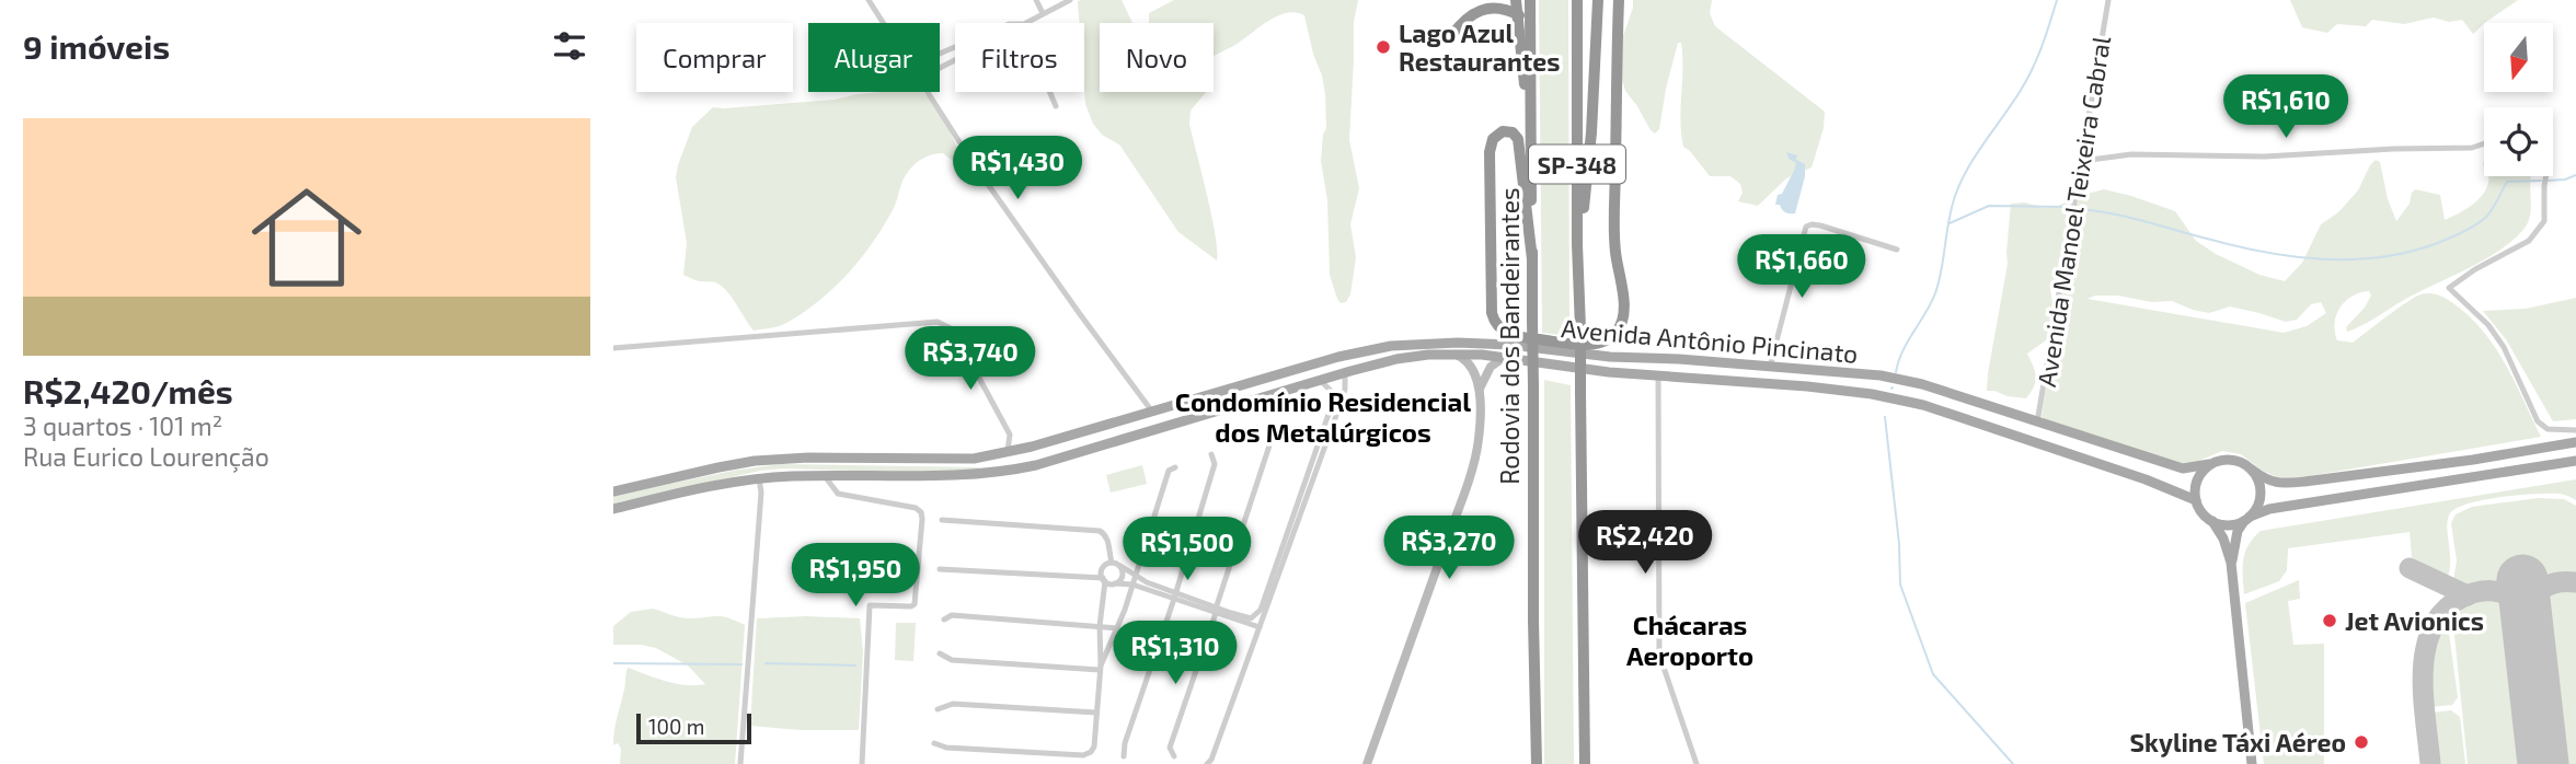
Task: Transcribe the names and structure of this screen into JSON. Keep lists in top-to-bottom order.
{
  "streets": {
    "highway": ["SP-348", "Rodovia dos Bandeirantes"],
    "main road": ["Avenida Antônio Pincinato"],
    "street": ["Avenida Manoel Teixeira Cabral"]
  },
  "crossings": [
    ["Avenida Manoel Teixeira Cabral", "Avenida Antônio Pincinato"]
  ],
  "districts": ["Condomínio Residencial dos Metalúrgicos", "Chácaras Aeroporto"],
  "places": ["Lago Azul Restaurantes", "Jet Avionics", "Skyline Táxi Aéreo"],
  "scale_bar": "100 m",
  "north": "bottom",
  "page": {
    "heading": "9 imóveis",
    "chip": [
      "Comprar",
      "Alugar",
      "Filtros",
      "Novo"
    ],
    "price": [
      "R$1,610",
      "R$1,430",
      "R$1,660",
      "R$3,740",
      "R$2,420",
      "R$3,270",
      "R$1,500",
      "R$1,950",
      "R$1,310"
    ],
    "list": [
      {
        "name": "R$2,420/mês",
        "note": "3 quartos · 101 m² · Rua Eurico Lourenção"
      }
    ],
    "scale": "100 m"
  }
}
